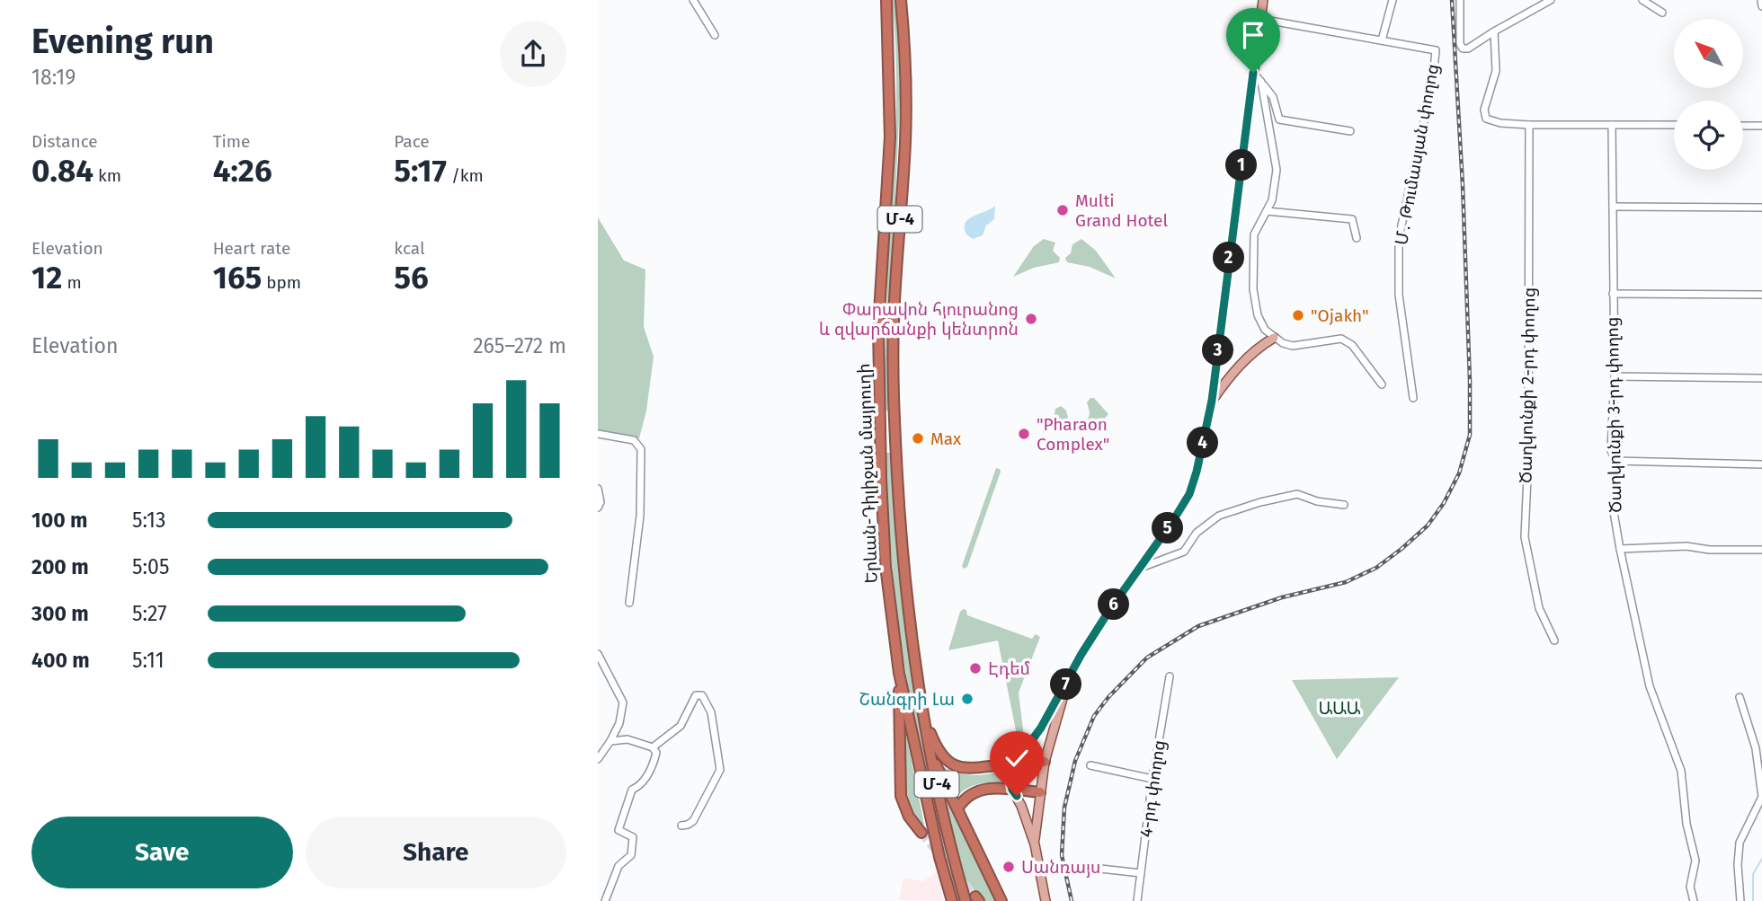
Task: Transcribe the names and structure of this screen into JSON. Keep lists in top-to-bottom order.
{
  "streets": {
    "highway": ["Մ-4", "Երևան-Դիլիջան մայրուղի"],
    "street": [
      "Մ․ Թումասյան փողոց",
      "Ծաղկունքի 2-րդ փողոց",
      "Ծաղկունքի 3-րդ փողոց",
      "4-րդ փողոց"
    ]
  },
  "parks": ["ԱԱԱ"],
  "places": [
    "Multi Grand Hotel",
    "\"Ojakh\"",
    "Փարավոն հյուրանոց և զվարճանքի կենտրոն",
    "\"Pharaon Complex\"",
    "Max",
    "Էդեմ",
    "Շանգրի Լա",
    "Սանռայս"
  ],
  "north": "top left",
  "page": {
    "heading": ["Evening run", "18:19"],
    "stats": [
      ["Distance", "0.84 km"],
      ["Time", "4:26"],
      ["Pace", "5:17 /km"],
      ["Elevation", "12 m"],
      ["Heart rate", "165 bpm"],
      ["kcal", "56"]
    ],
    "pins": [
      "1",
      "2",
      "3",
      "4",
      "5",
      "6",
      "7"
    ],
    "chart": ["Elevation", "265–272 m"],
    "list": [
      {
        "name": "100 m",
        "note": "5:13"
      },
      {
        "name": "200 m",
        "note": "5:05"
      },
      {
        "name": "300 m",
        "note": "5:27"
      },
      {
        "name": "400 m",
        "note": "5:11"
      }
    ],
    "buttons": ["Save", "Share"]
  }
}
